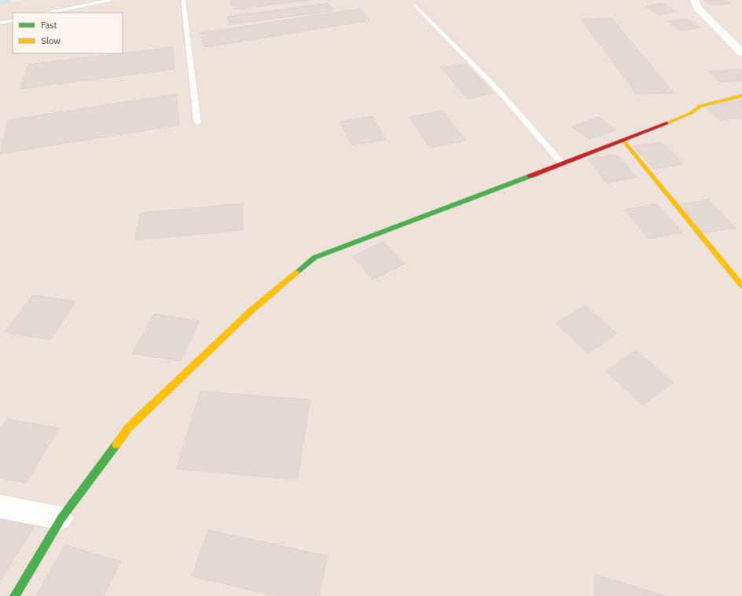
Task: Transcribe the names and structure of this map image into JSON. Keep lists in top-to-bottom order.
{
  "legend": ["Fast", "Slow"]
}
